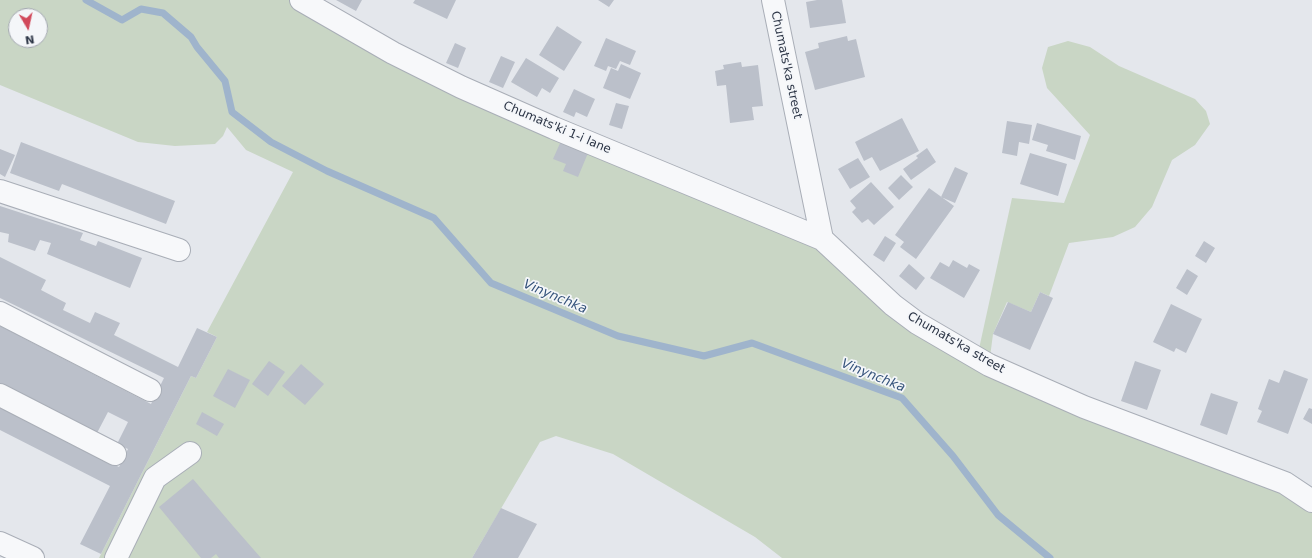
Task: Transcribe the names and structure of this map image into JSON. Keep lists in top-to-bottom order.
{
  "streets": {
    "street": ["Chumats'ka street", "Chumats'ki 1-i lane"]
  },
  "crossings": [
    ["Chumats'ka street", "Chumats'ki 1-i lane"]
  ],
  "water": ["Vinynchka"],
  "north": "bottom"
}
